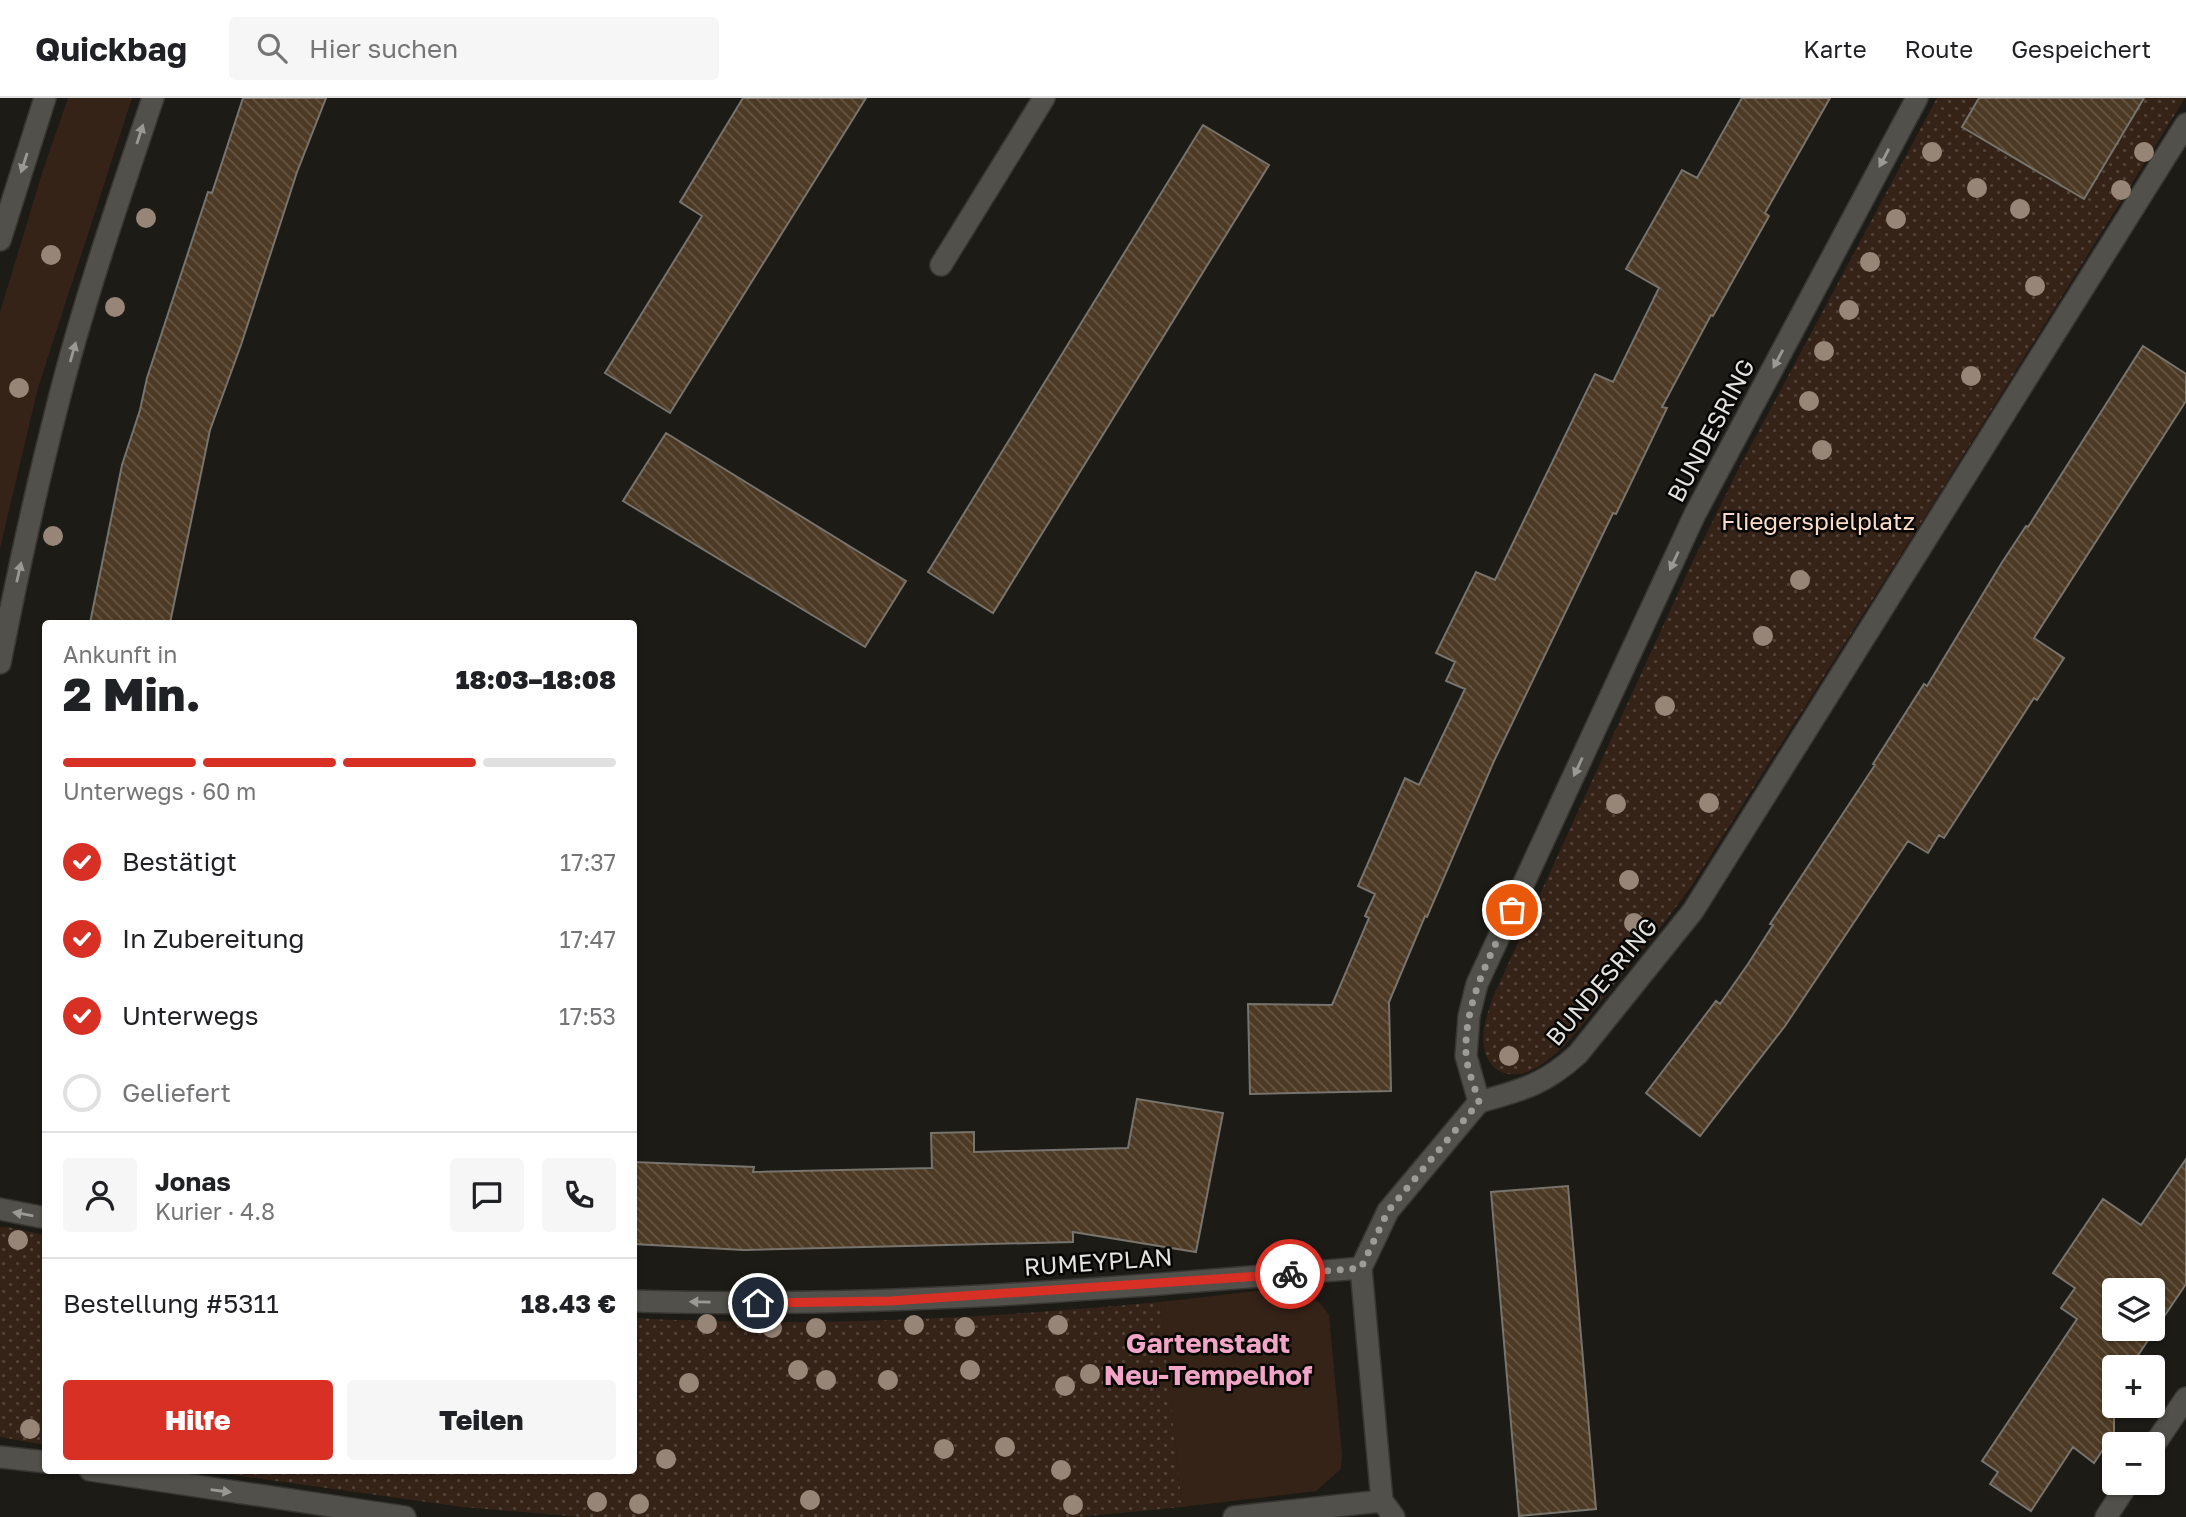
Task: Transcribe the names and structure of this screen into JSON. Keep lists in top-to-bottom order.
{
  "streets": {
    "street": ["BUNDESRING", "RUMEYPLAN"]
  },
  "one_way": ["RUMEYPLAN"],
  "districts": ["Gartenstadt Neu-Tempelhof"],
  "parks": ["Fliegerspielplatz"],
  "page": {
    "header": "Quickbag",
    "search": "Hier suchen",
    "nav": ["Karte", "Route", "Gespeichert"],
    "heading": ["2 Min.", "Ankunft in", "18:03–18:08"],
    "panel": [
      "Jonas",
      "Kurier · 4.8",
      "Bestellung #5311",
      "18.43 €"
    ],
    "bar": "Unterwegs · 60 m",
    "list": [
      ["Bestätigt", "17:37"],
      ["In Zubereitung", "17:47"],
      ["Unterwegs", "17:53"],
      "Geliefert"
    ],
    "map_buttons": ["+", "−"],
    "buttons": ["Hilfe", "Teilen"]
  }
}
